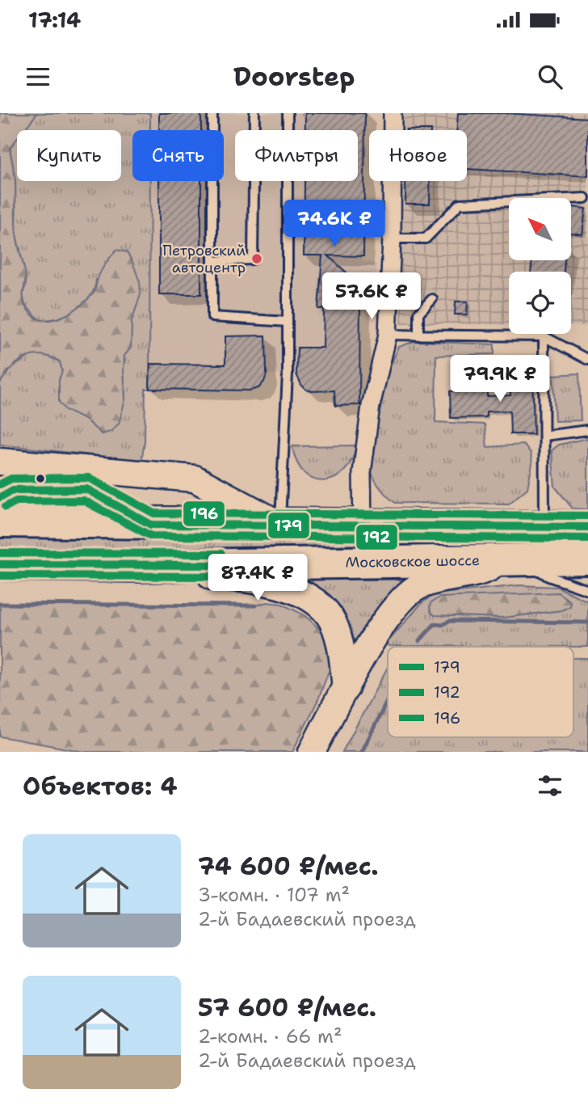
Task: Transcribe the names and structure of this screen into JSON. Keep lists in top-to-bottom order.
{
  "streets": {
    "highway": ["Московское шоссе"]
  },
  "places": ["Петровский автоцентр"],
  "lines": ["transit line 196", "transit line 179", "transit line 192"],
  "legend": ["179", "192", "196"],
  "north": "top left",
  "page": {
    "status": "17:14",
    "header": "Doorstep",
    "chip": [
      "Купить",
      "Снять",
      "Фильтры",
      "Новое"
    ],
    "price": [
      "74.6K ₽",
      "57.6K ₽",
      "79.9K ₽",
      "87.4K ₽"
    ],
    "heading": "Объектов: 4",
    "list": [
      {
        "name": "74 600 ₽/мес.",
        "note": "3-комн. · 107 m² · 2-й Бадаевский проезд"
      },
      {
        "name": "57 600 ₽/мес.",
        "note": "2-комн. · 66 m² · 2-й Бадаевский проезд"
      }
    ]
  }
}
